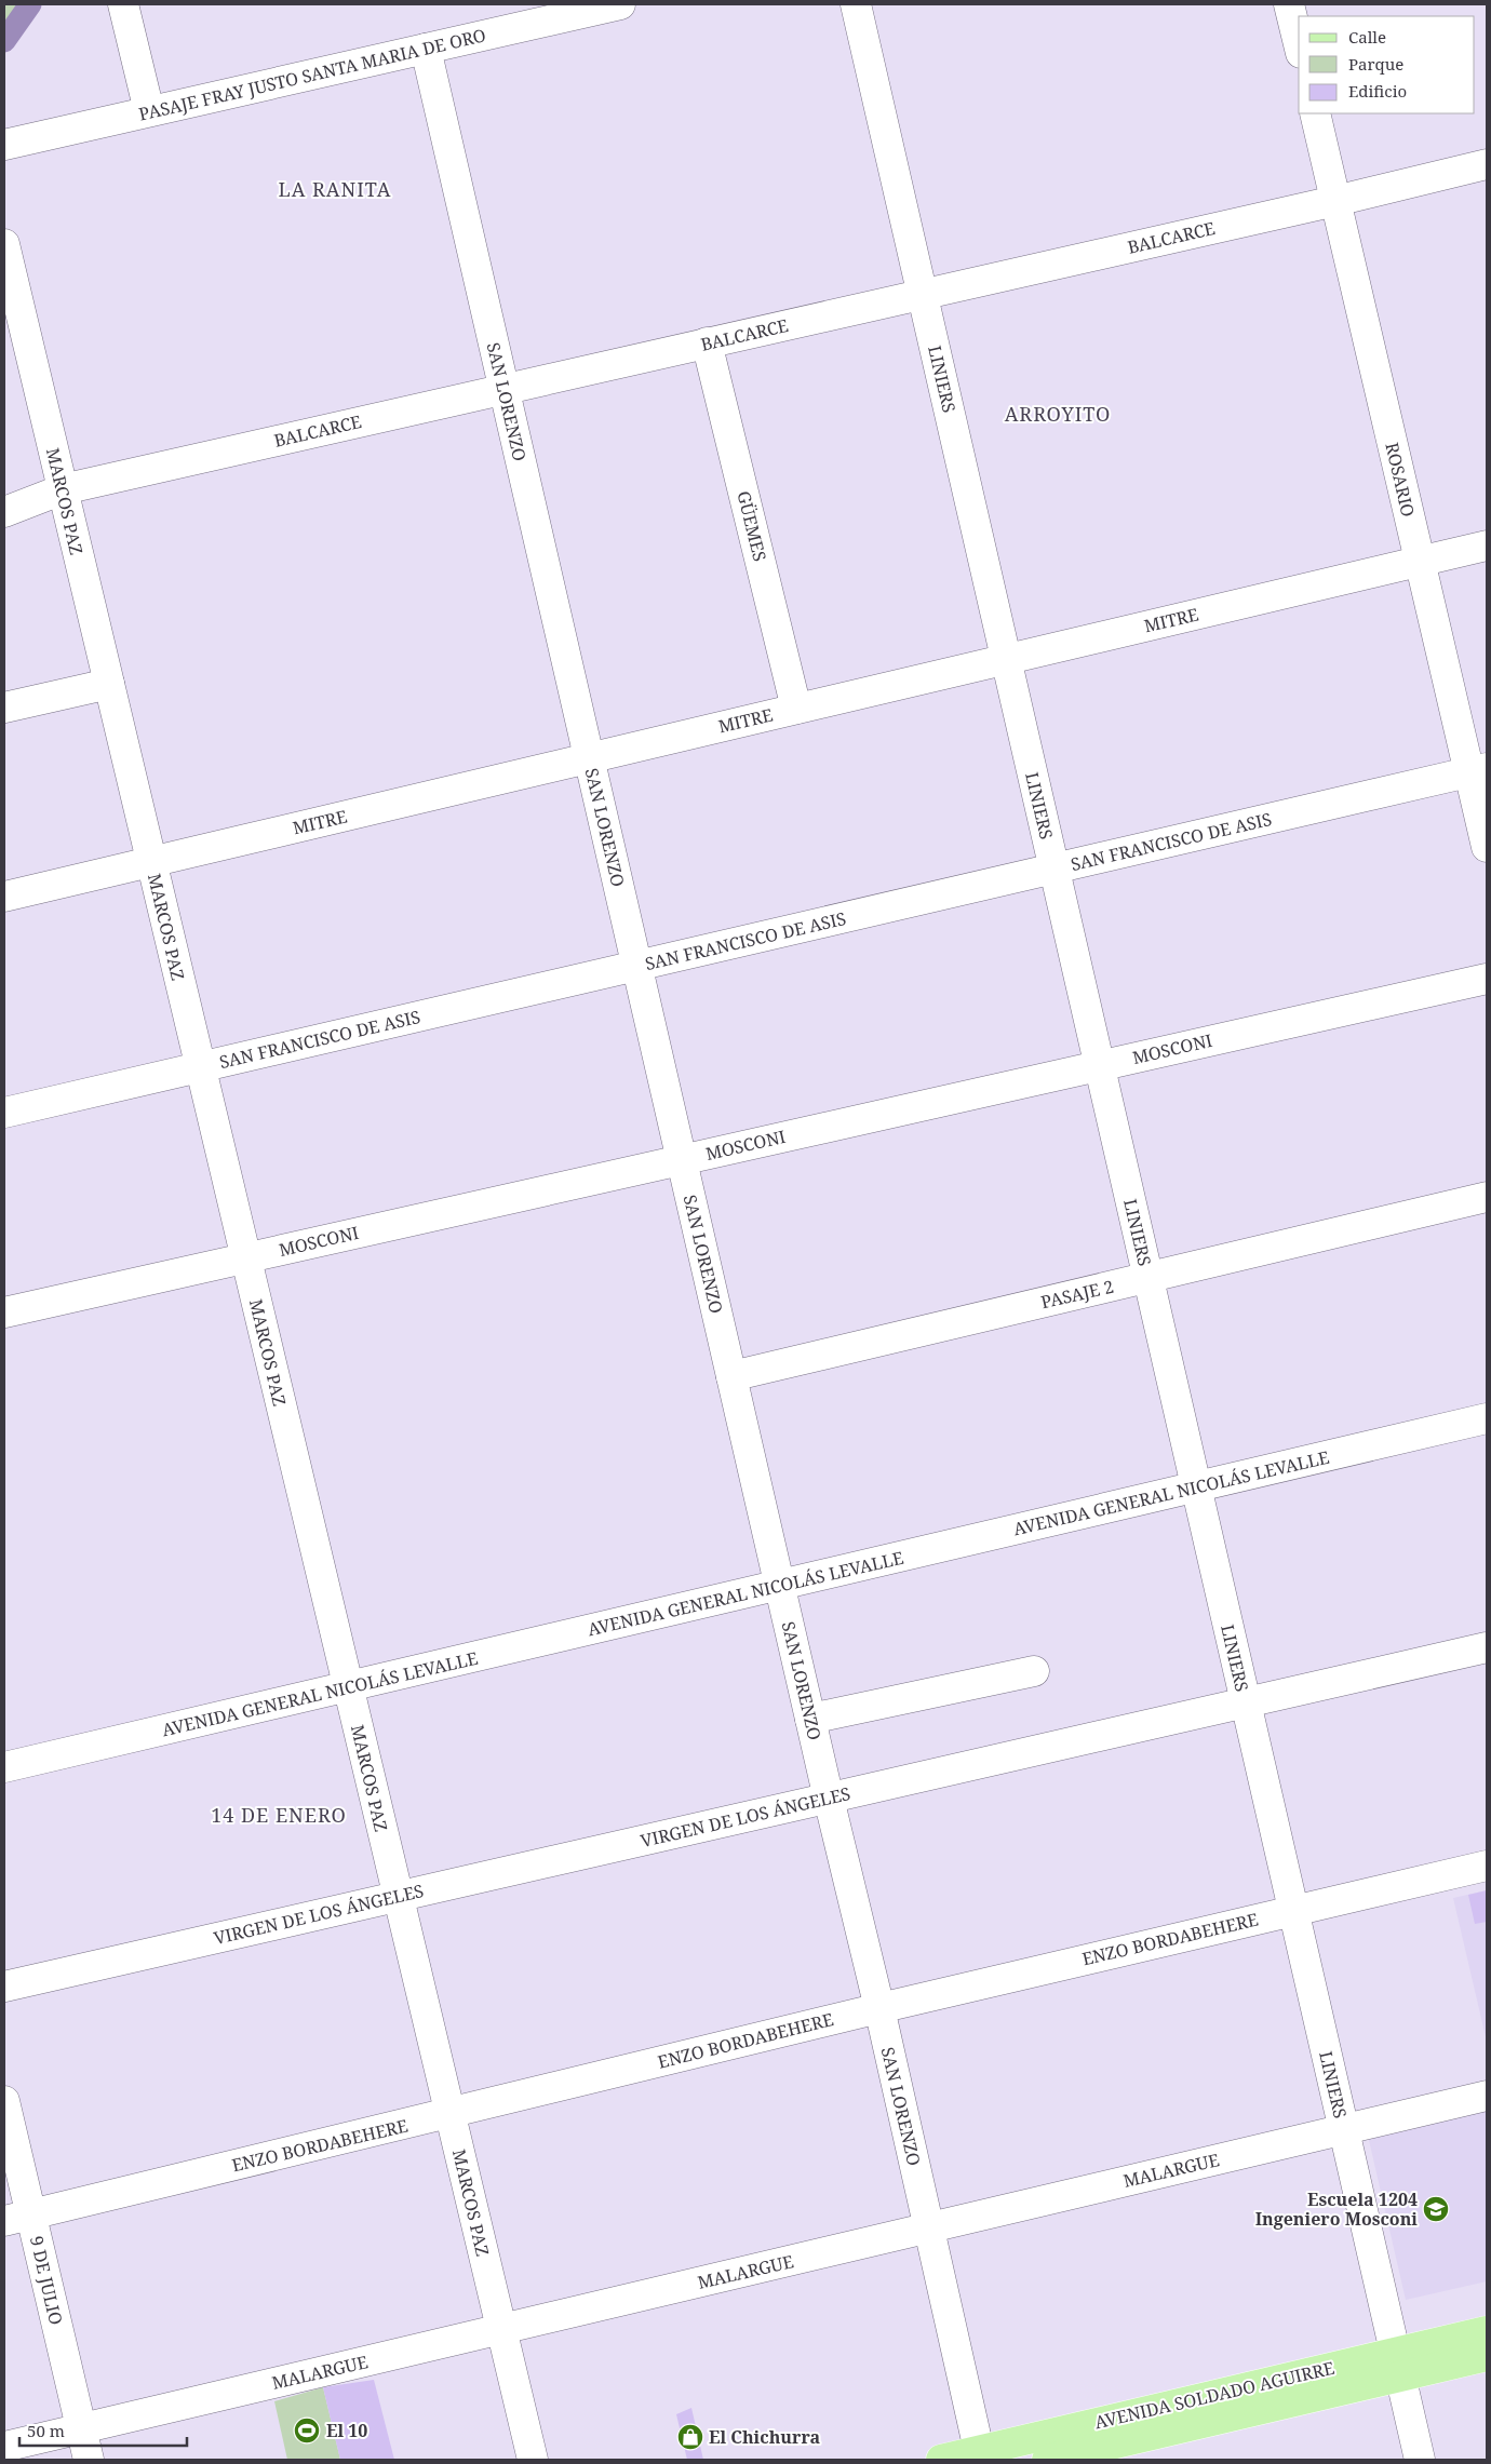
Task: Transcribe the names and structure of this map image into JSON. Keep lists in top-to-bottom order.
{
  "streets": {
    "main road": ["AVENIDA SOLDADO AGUIRRE"],
    "street": [
      "PASAJE FRAY JUSTO SANTA MARIA DE ORO",
      "BALCARCE",
      "LINIERS",
      "SAN LORENZO",
      "ROSARIO",
      "MARCOS PAZ",
      "GÜEMES",
      "MITRE",
      "SAN FRANCISCO DE ASIS",
      "MOSCONI",
      "PASAJE 2",
      "AVENIDA GENERAL NICOLÁS LEVALLE",
      "VIRGEN DE LOS ÁNGELES",
      "ENZO BORDABEHERE",
      "MALARGUE",
      "9 DE JULIO"
    ]
  },
  "crossings": [
    ["PASAJE FRAY JUSTO SANTA MARIA DE ORO", "SAN LORENZO"],
    ["BALCARCE", "LINIERS"],
    ["BALCARCE", "SAN LORENZO"],
    ["BALCARCE", "ROSARIO"],
    ["BALCARCE", "MARCOS PAZ"],
    ["BALCARCE", "GÜEMES"],
    ["LINIERS", "MITRE"],
    ["LINIERS", "SAN FRANCISCO DE ASIS"],
    ["LINIERS", "MOSCONI"],
    ["LINIERS", "PASAJE 2"],
    ["LINIERS", "AVENIDA GENERAL NICOLÁS LEVALLE"],
    ["LINIERS", "VIRGEN DE LOS ÁNGELES"],
    ["LINIERS", "ENZO BORDABEHERE"],
    ["LINIERS", "MALARGUE"],
    ["LINIERS", "AVENIDA SOLDADO AGUIRRE"],
    ["SAN LORENZO", "MITRE"],
    ["SAN LORENZO", "SAN FRANCISCO DE ASIS"],
    ["SAN LORENZO", "MOSCONI"],
    ["SAN LORENZO", "PASAJE 2"],
    ["SAN LORENZO", "AVENIDA GENERAL NICOLÁS LEVALLE"],
    ["SAN LORENZO", "VIRGEN DE LOS ÁNGELES"],
    ["SAN LORENZO", "ENZO BORDABEHERE"],
    ["SAN LORENZO", "MALARGUE"],
    ["SAN LORENZO", "AVENIDA SOLDADO AGUIRRE"],
    ["ROSARIO", "MITRE"],
    ["ROSARIO", "SAN FRANCISCO DE ASIS"],
    ["MARCOS PAZ", "MITRE"],
    ["MARCOS PAZ", "SAN FRANCISCO DE ASIS"],
    ["MARCOS PAZ", "MOSCONI"],
    ["MARCOS PAZ", "AVENIDA GENERAL NICOLÁS LEVALLE"],
    ["MARCOS PAZ", "VIRGEN DE LOS ÁNGELES"],
    ["MARCOS PAZ", "ENZO BORDABEHERE"],
    ["MARCOS PAZ", "MALARGUE"],
    ["GÜEMES", "MITRE"],
    ["ENZO BORDABEHERE", "9 DE JULIO"],
    ["MALARGUE", "9 DE JULIO"]
  ],
  "districts": ["LA RANITA", "ARROYITO", "14 DE ENERO"],
  "places": {
    "school or university": ["Escuela 1204 Ingeniero Mosconi"],
    "sports": ["El 10"],
    "shop": ["El Chichurra"]
  },
  "legend": ["Calle", "Parque", "Edificio"],
  "scale_bar": "50 m"
}
